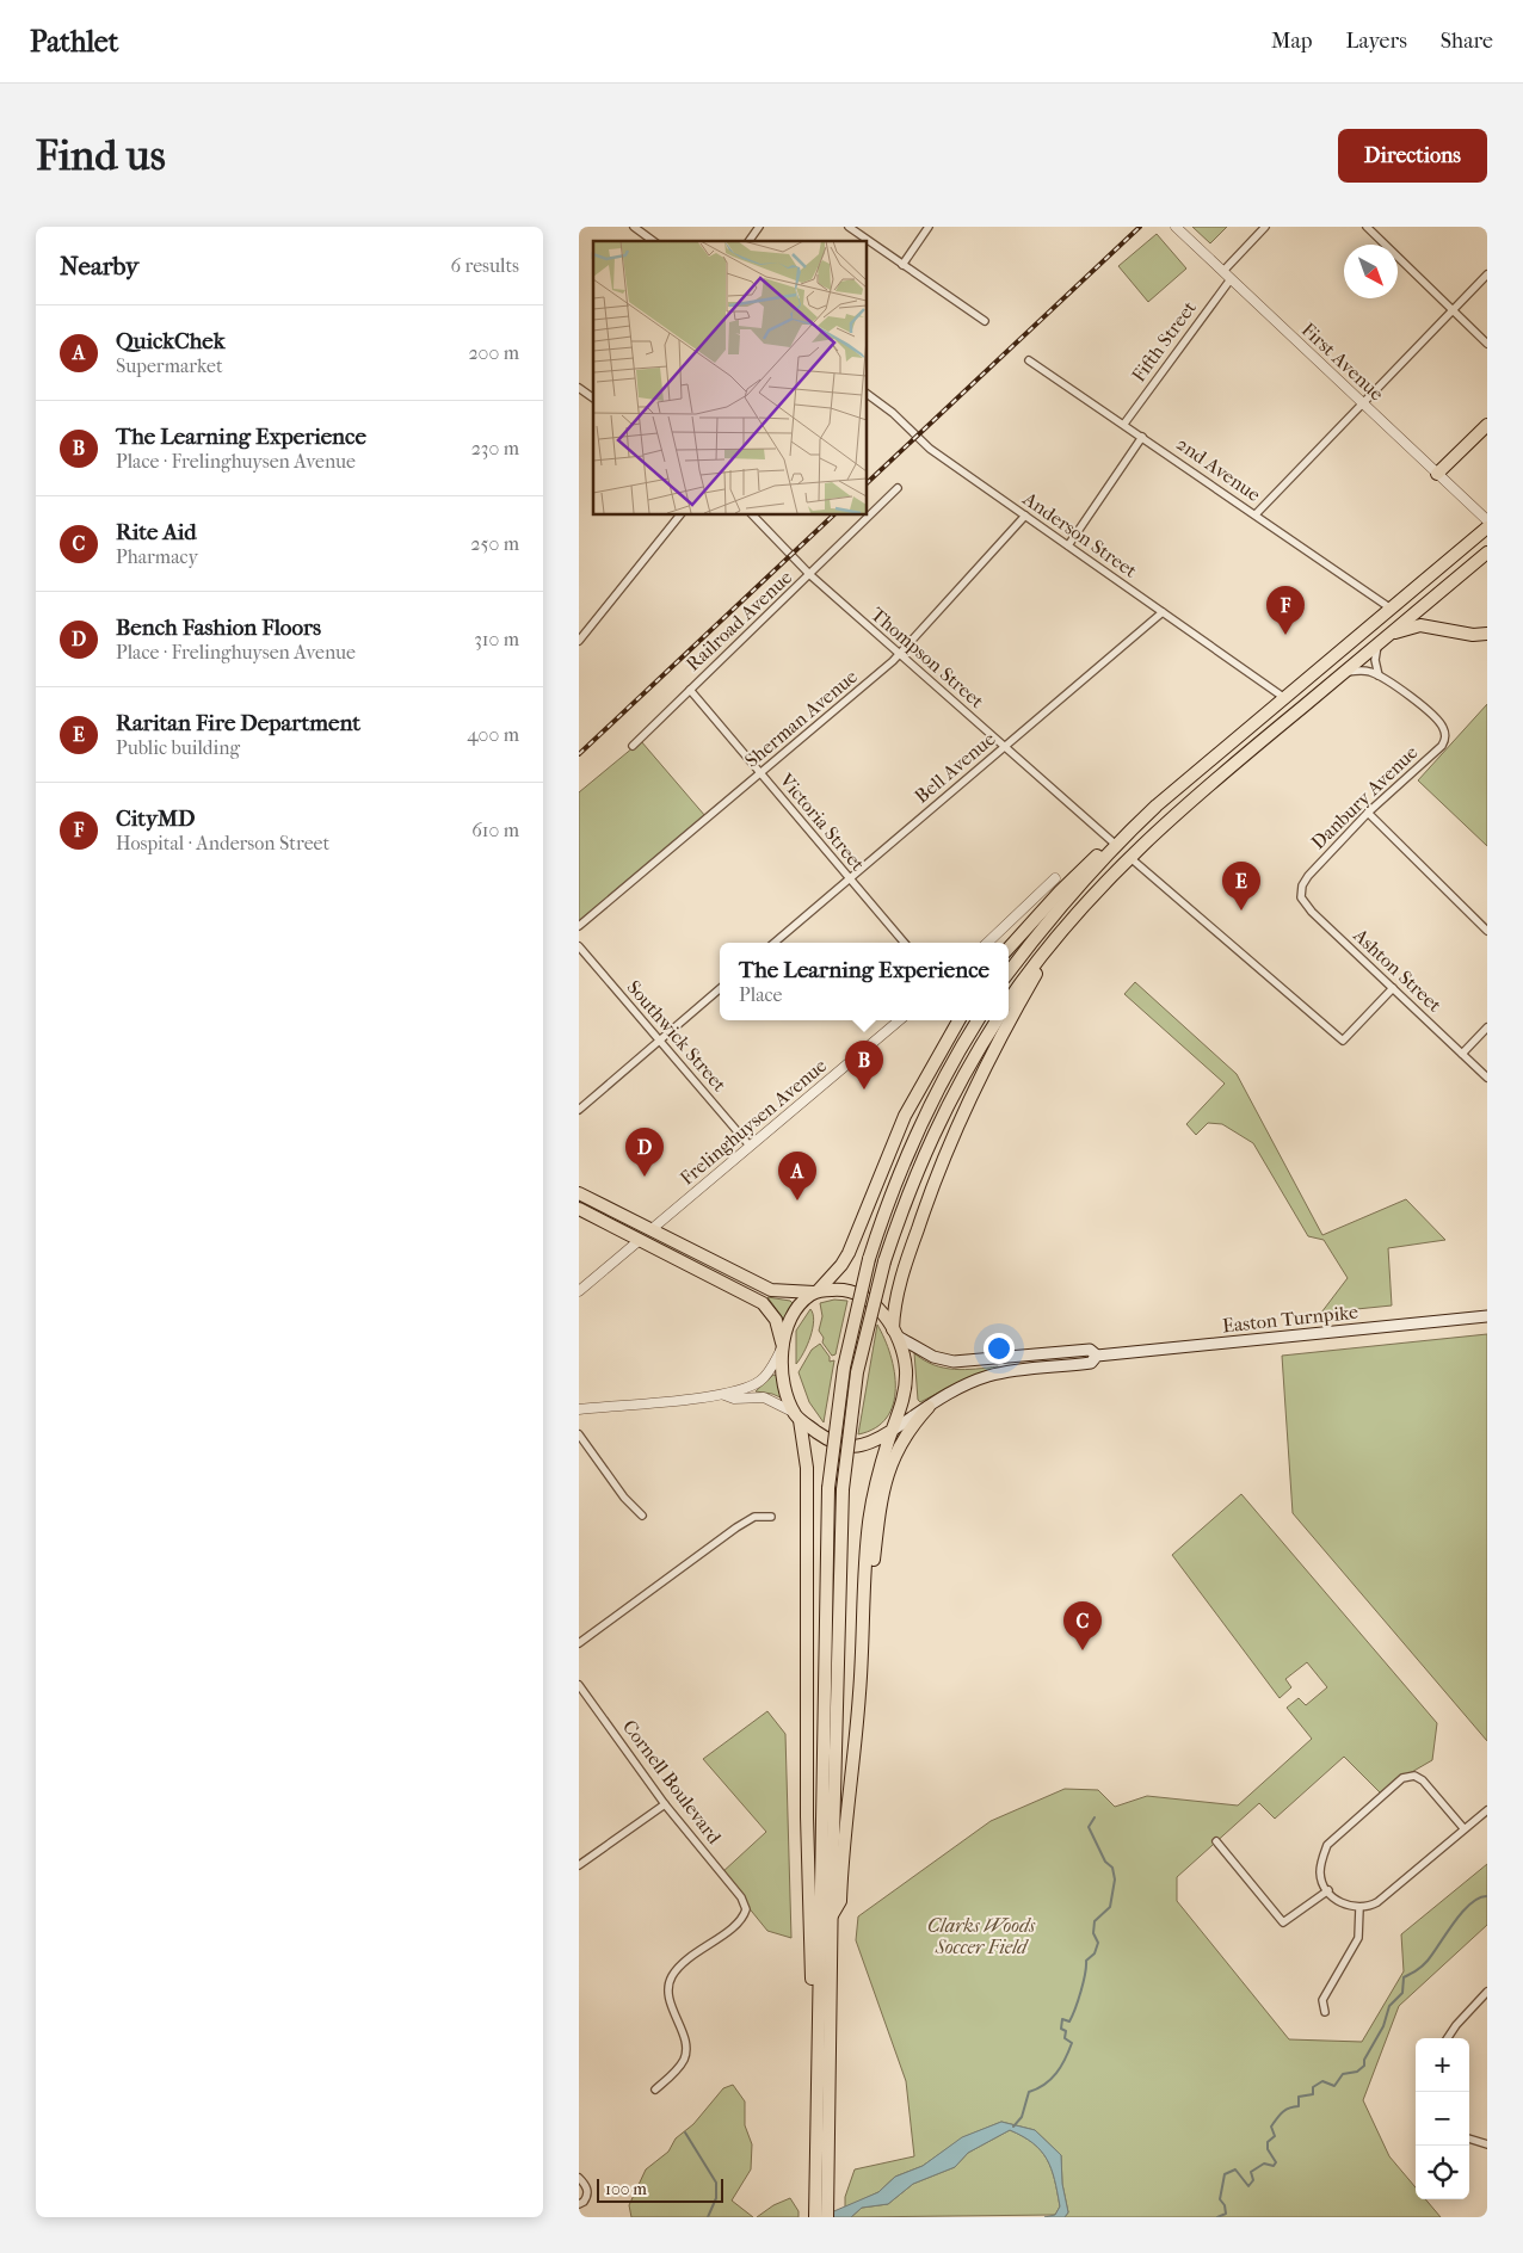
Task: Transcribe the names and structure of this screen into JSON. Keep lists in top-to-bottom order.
{
  "streets": {
    "main road": ["Easton Turnpike"],
    "street": [
      "Fifth Street",
      "First Avenue",
      "2nd Avenue",
      "Anderson Street",
      "Railroad Avenue",
      "Thompson Street",
      "Sherman Avenue",
      "Bell Avenue",
      "Danbury Avenue",
      "Victoria Street",
      "Ashton Street",
      "Southwick Street",
      "Frelinghuysen Avenue",
      "Cornell Boulevard"
    ]
  },
  "crossings": [
    ["Fifth Street", "First Avenue"],
    ["Fifth Street", "2nd Avenue"],
    ["Anderson Street", "Sherman Avenue"],
    ["Anderson Street", "Bell Avenue"],
    ["Railroad Avenue", "Thompson Street"],
    ["Railroad Avenue", "Victoria Street"],
    ["Thompson Street", "Sherman Avenue"],
    ["Thompson Street", "Bell Avenue"],
    ["Sherman Avenue", "Victoria Street"],
    ["Bell Avenue", "Victoria Street"],
    ["Danbury Avenue", "Ashton Street"],
    ["Southwick Street", "Frelinghuysen Avenue"]
  ],
  "parks": ["Clarks Woods Soccer Field"],
  "scale_bar": "100 m",
  "north": "bottom right",
  "page": {
    "header": "Pathlet",
    "nav": ["Map", "Layers", "Share"],
    "buttons": "Directions",
    "title": "Find us",
    "heading": ["Nearby", "6 results"],
    "list": [
      {
        "mark": "A",
        "name": "QuickChek",
        "note": "Supermarket",
        "value": "200 m"
      },
      {
        "mark": "B",
        "name": "The Learning Experience",
        "note": "Place · Frelinghuysen Avenue",
        "value": "230 m"
      },
      {
        "mark": "C",
        "name": "Rite Aid",
        "note": "Pharmacy",
        "value": "250 m"
      },
      {
        "mark": "D",
        "name": "Bench Fashion Floors",
        "note": "Place · Frelinghuysen Avenue",
        "value": "310 m"
      },
      {
        "mark": "E",
        "name": "Raritan Fire Department",
        "note": "Public building",
        "value": "400 m"
      },
      {
        "mark": "F",
        "name": "CityMD",
        "note": "Hospital · Anderson Street",
        "value": "610 m"
      }
    ],
    "pins": [
      "F",
      "E",
      "B",
      "D",
      "A",
      "C"
    ],
    "popup": ["The Learning Experience", "Place"],
    "map_buttons": ["+", "−"],
    "scale": "100 m"
  }
}
